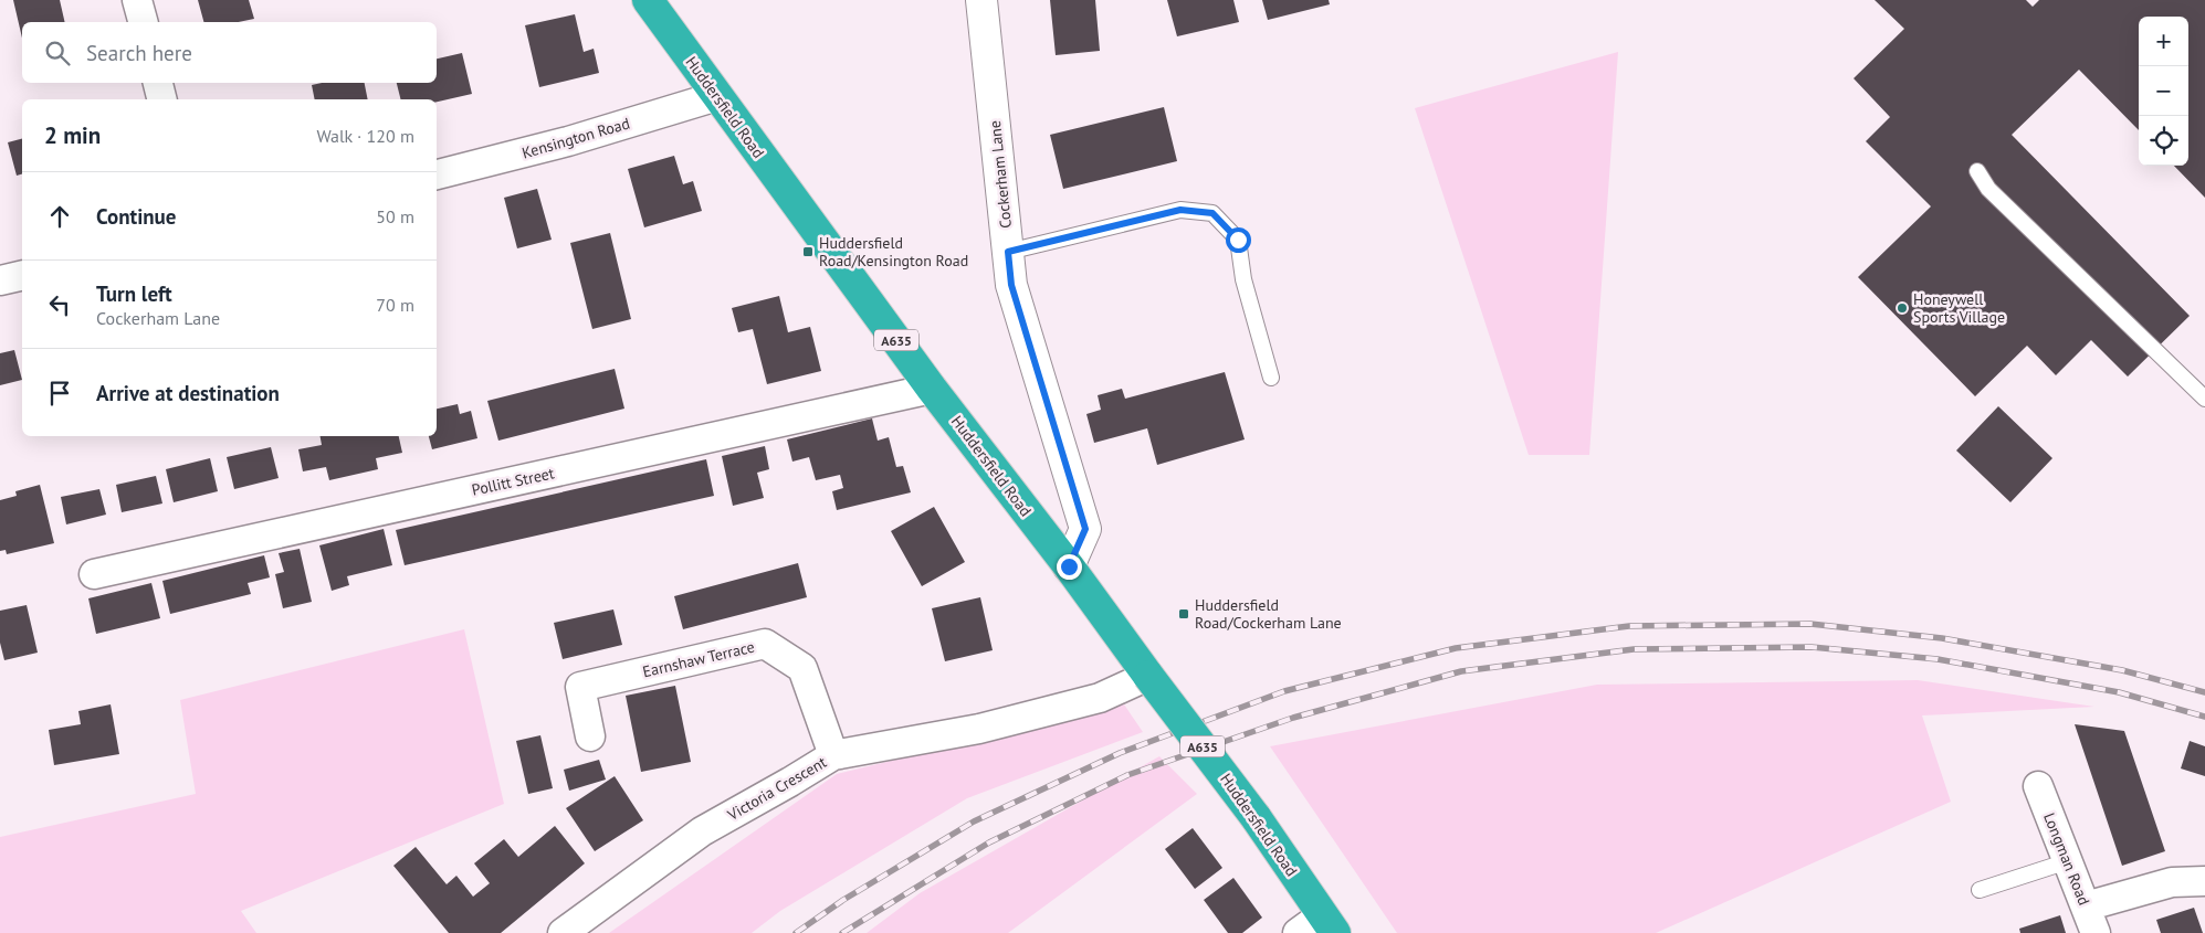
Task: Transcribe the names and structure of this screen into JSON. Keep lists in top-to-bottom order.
{
  "streets": {
    "highway": ["Huddersfield Road", "A635"],
    "street": [
      "Kensington Road",
      "Cockerham Lane",
      "Pollitt Street",
      "Earnshaw Terrace",
      "Victoria Crescent",
      "Longman Road"
    ]
  },
  "crossings": [
    ["Huddersfield Road", "Kensington Road"],
    ["Huddersfield Road", "Cockerham Lane"],
    ["Huddersfield Road", "Pollitt Street"],
    ["Huddersfield Road", "Victoria Crescent"],
    ["Earnshaw Terrace", "Victoria Crescent"]
  ],
  "places": {
    "transit": ["Huddersfield Road/Kensington Road", "Huddersfield Road/Cockerham Lane"],
    "other": ["Honeywell Sports Village"]
  },
  "page": {
    "map_buttons": ["+", "−"],
    "search": "Search here",
    "heading": ["2 min", "Walk · 120 m"],
    "list": [
      ["Continue", "50 m"],
      ["Turn left", "Cockerham Lane", "70 m"],
      "Arrive at destination"
    ]
  }
}
